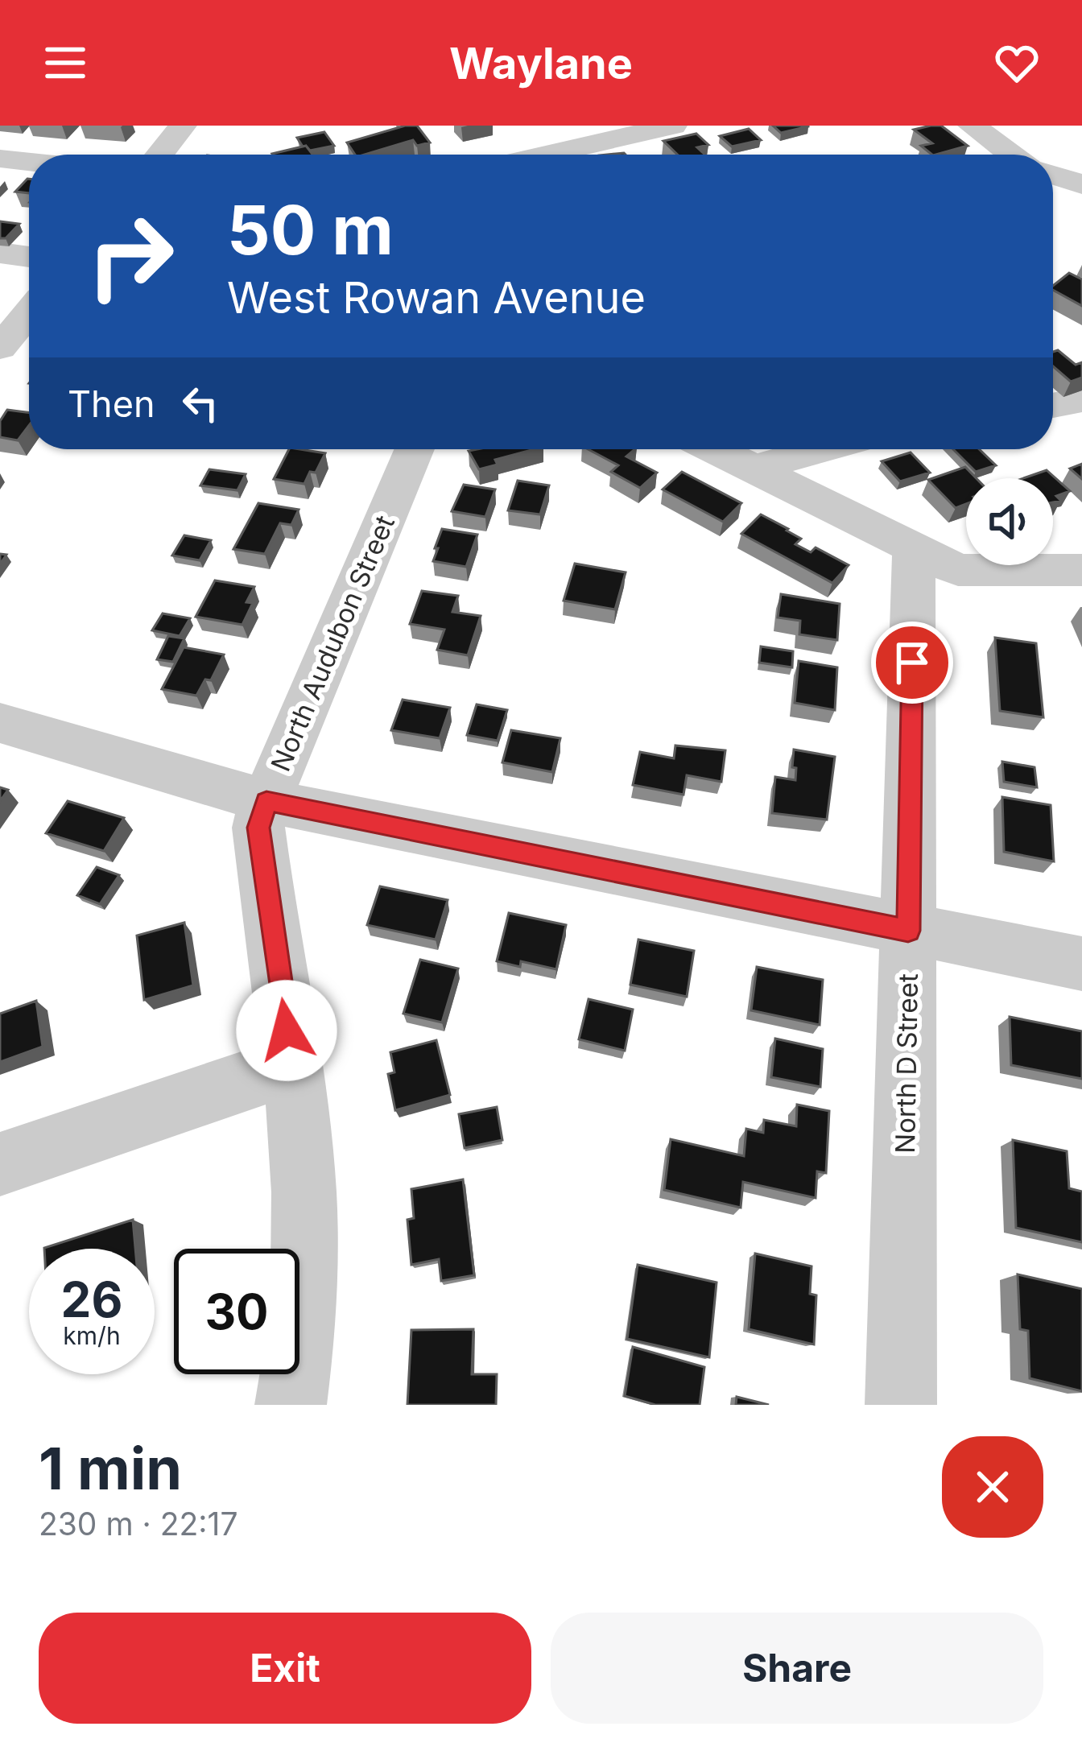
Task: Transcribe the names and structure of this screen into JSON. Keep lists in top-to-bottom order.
{
  "streets": {
    "street": ["North Audubon Street", "North D Street"]
  },
  "page": {
    "header": "Waylane",
    "turn": ["50 m", "West Rowan Avenue"],
    "then": "Then",
    "speed": "26 km/h",
    "limit": "30",
    "heading": ["1 min", "230 m · 22:17"],
    "buttons": ["Exit", "Share"]
  }
}
